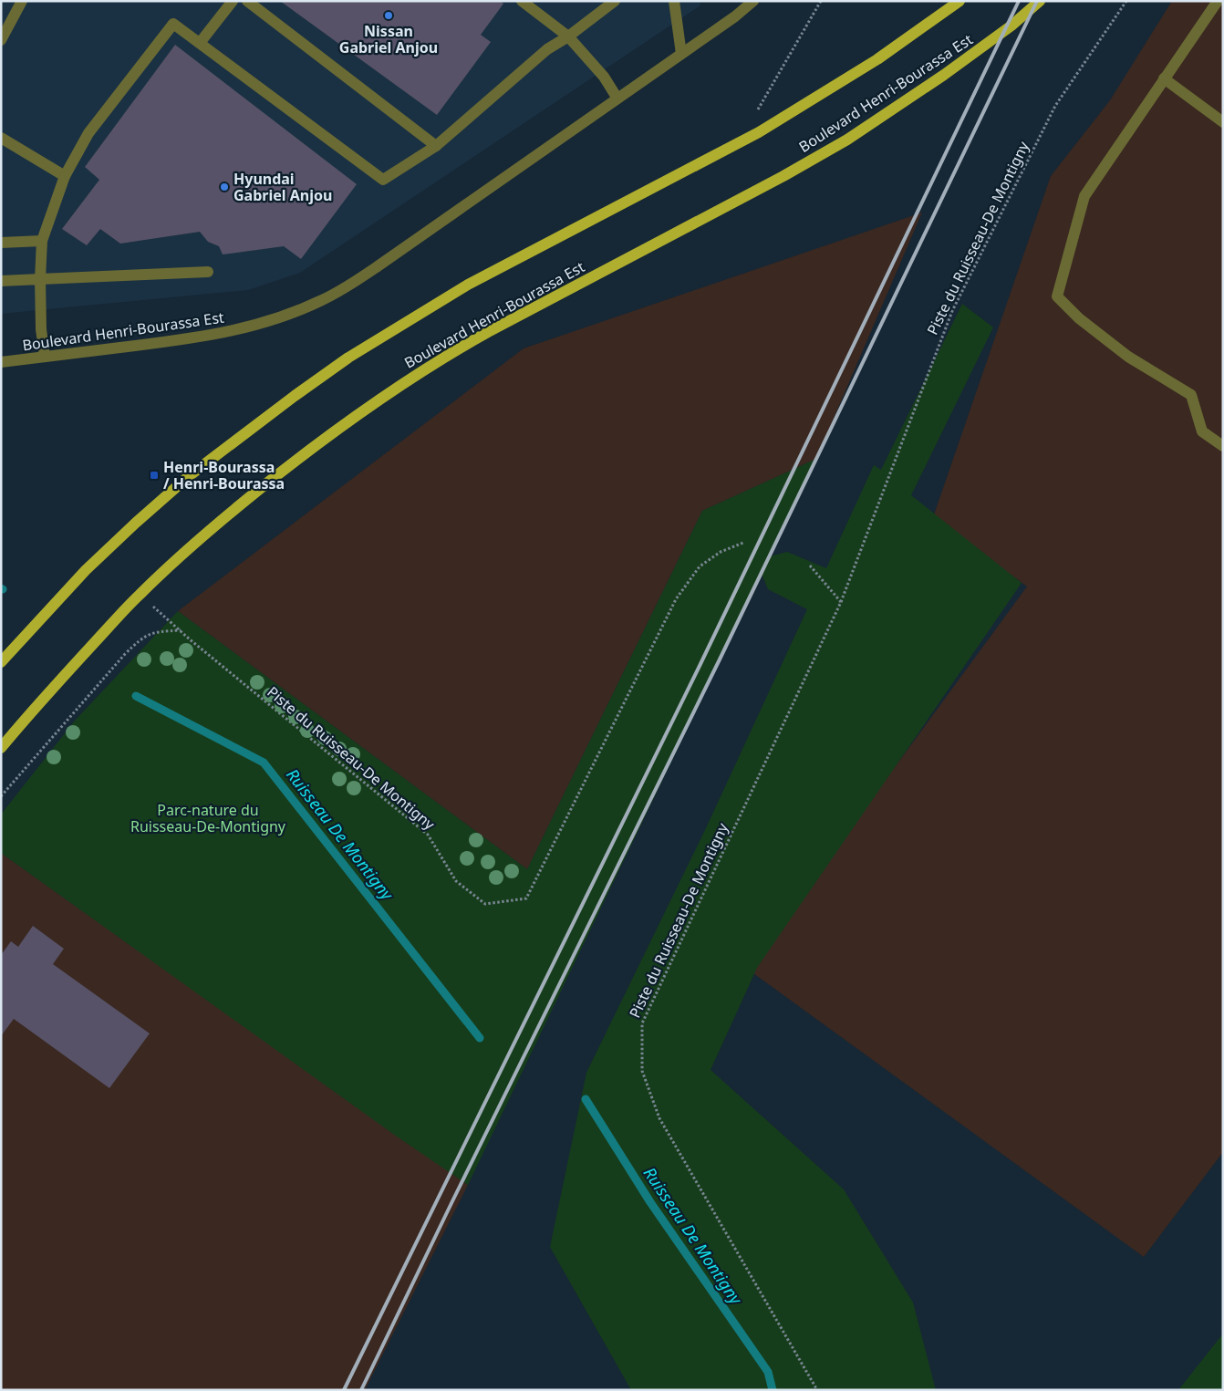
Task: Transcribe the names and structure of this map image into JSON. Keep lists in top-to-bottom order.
{
  "streets": {
    "main road": ["Boulevard Henri-Bourassa Est"],
    "path": ["Piste du Ruisseau-De Montigny"]
  },
  "water": ["Ruisseau De Montigny"],
  "parks": ["Parc-nature du Ruisseau-De-Montigny"],
  "places": {
    "other": ["Nissan Gabriel Anjou", "Hyundai Gabriel Anjou"],
    "transit": ["Henri-Bourassa / Henri-Bourassa"]
  }
}
